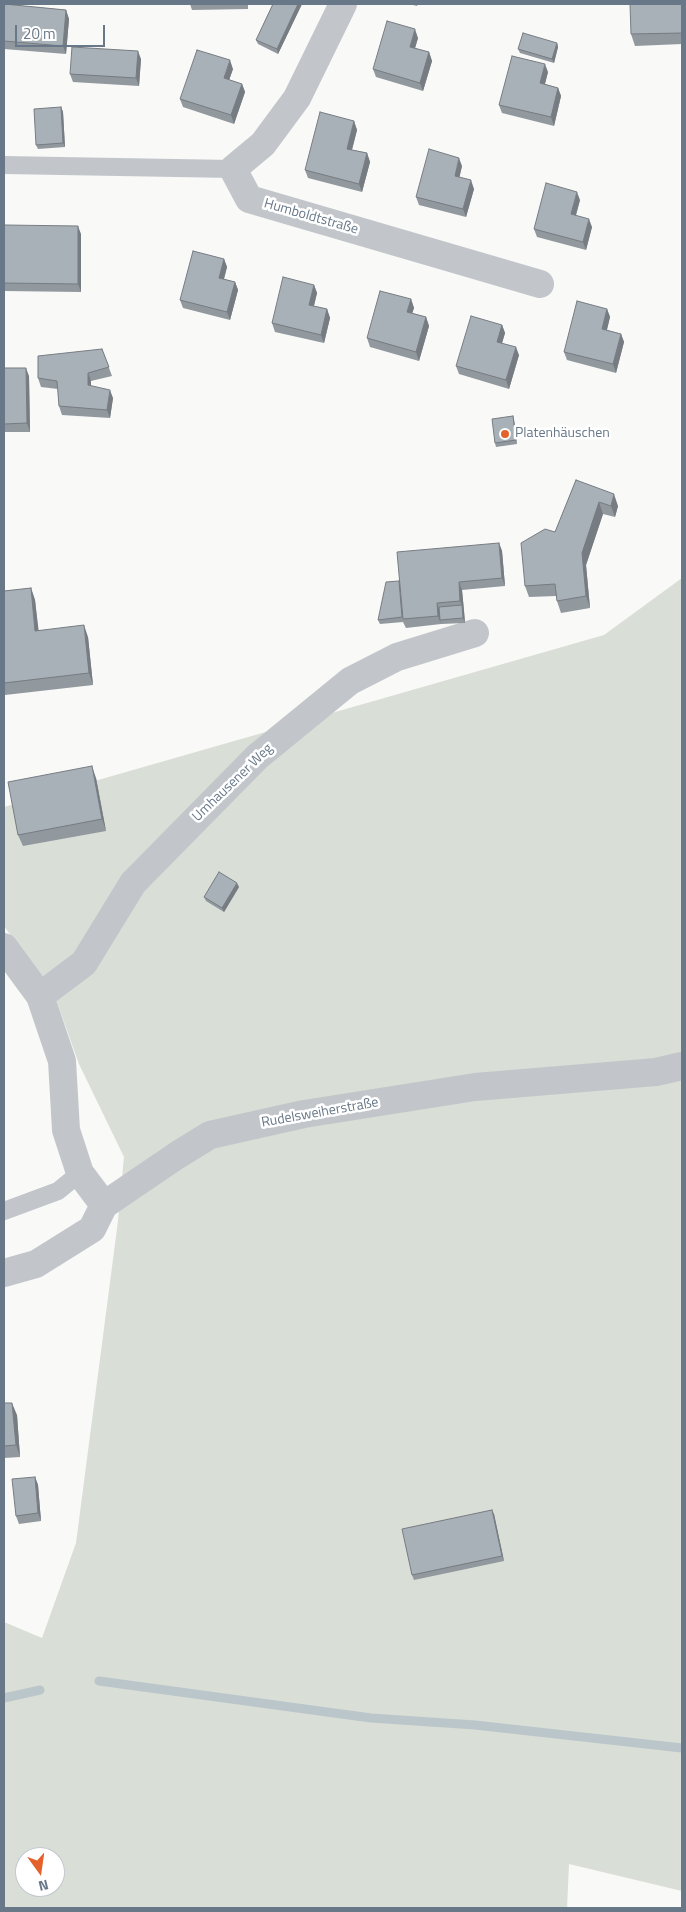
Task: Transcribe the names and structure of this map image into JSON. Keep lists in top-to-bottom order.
{
  "streets": {
    "street": ["Humboldtstraße", "Umhausener Weg", "Rudelsweiherstraße"]
  },
  "places": ["Platenhäuschen"],
  "scale_bar": "20 m",
  "north": "bottom"
}
